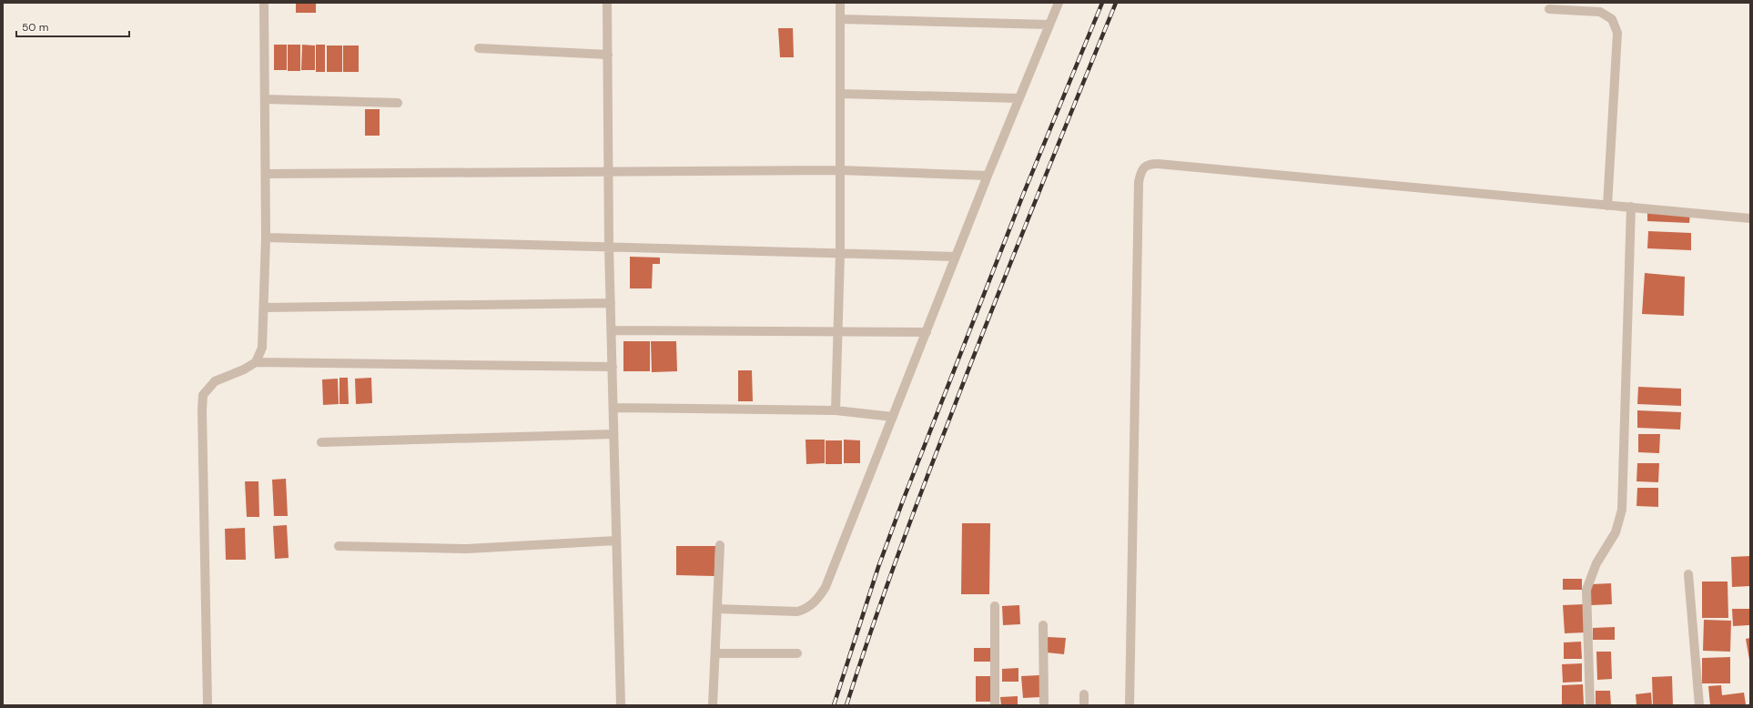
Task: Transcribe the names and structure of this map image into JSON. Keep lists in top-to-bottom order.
{
  "scale_bar": "50 m"
}
